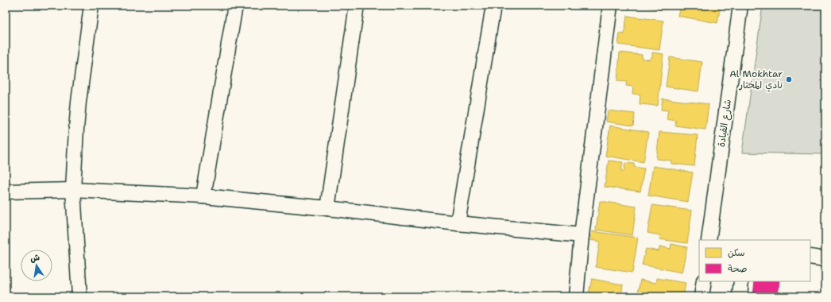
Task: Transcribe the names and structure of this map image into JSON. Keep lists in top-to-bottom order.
{
  "streets": {
    "street": ["شارع القيادة"]
  },
  "places": ["Al Mokhtar نادي المختار"],
  "legend": ["سكن", "صحة"],
  "north": "top"
}
